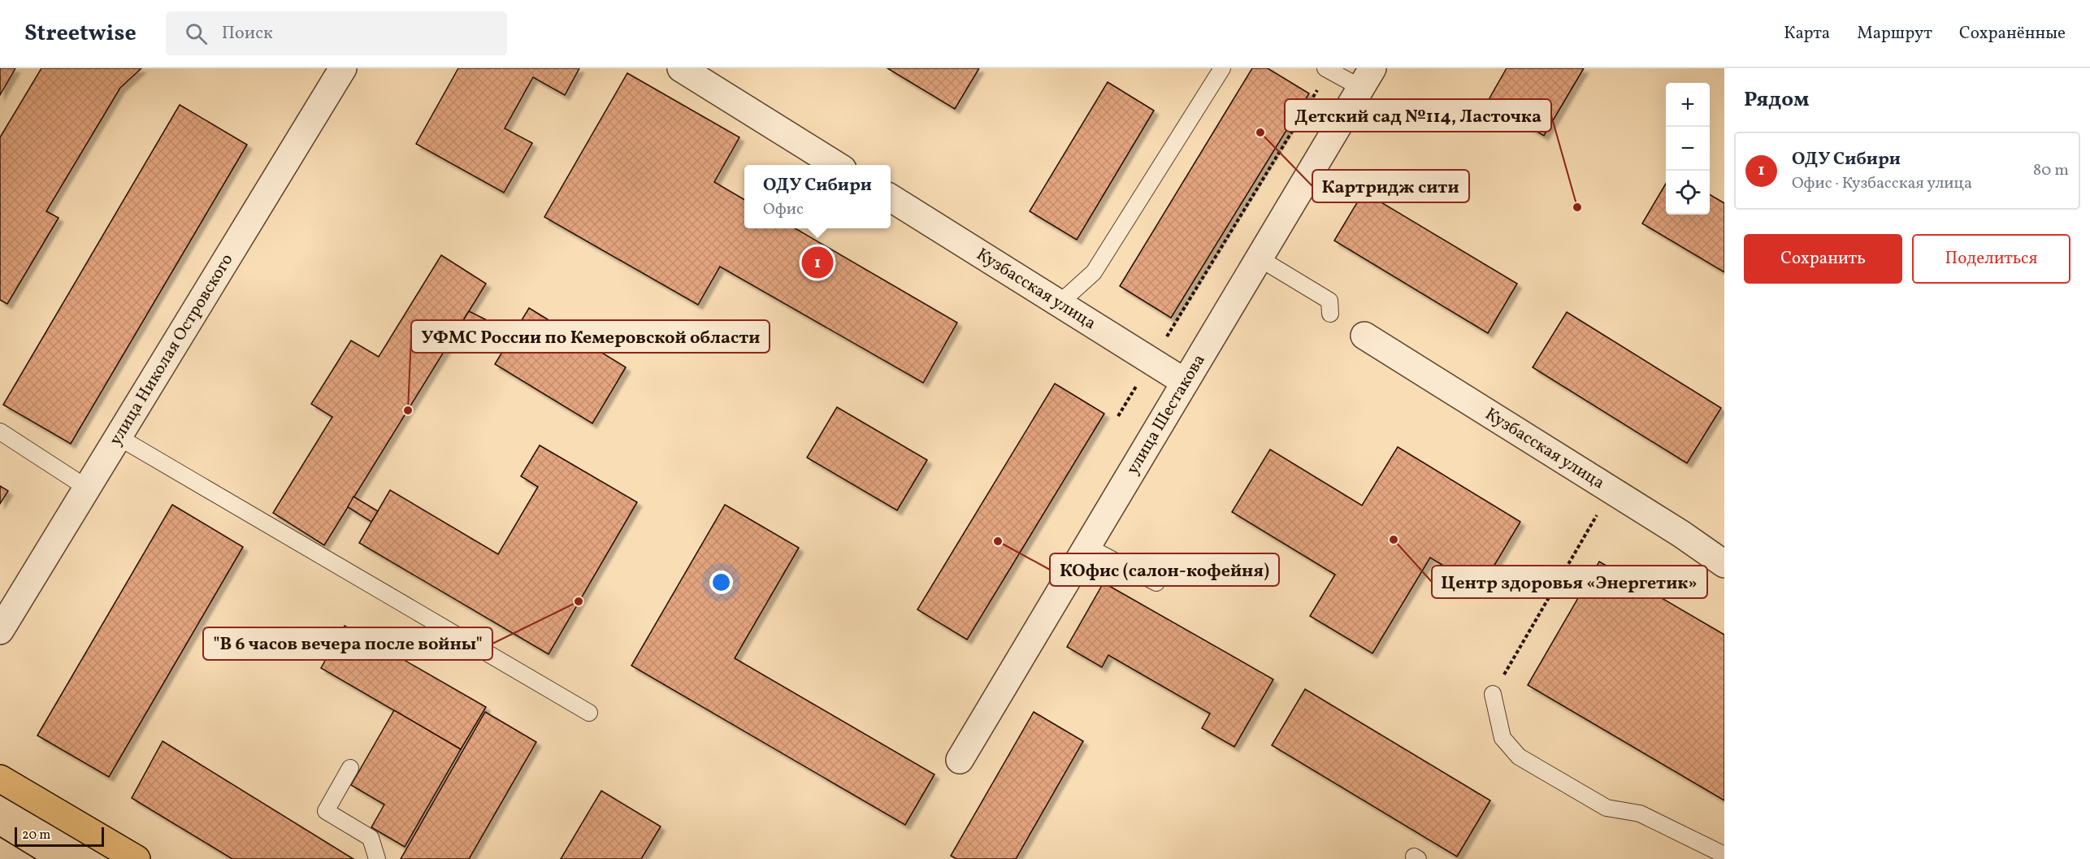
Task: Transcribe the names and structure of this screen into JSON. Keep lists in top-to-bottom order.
{
  "streets": {
    "street": ["Кузбасская улица", "улица Николая Островского", "улица Шестакова"]
  },
  "crossings": [
    ["Кузбасская улица", "улица Шестакова"]
  ],
  "places": [
    "Картридж сити",
    "Детский сад №114, Ласточка",
    "УФМС России по Кемеровской области",
    "Центр здоровья «Энергетик»",
    "КОфис (салон-кофейня)",
    "\"В 6 часов вечера после войны\""
  ],
  "scale_bar": "20 m",
  "page": {
    "header": "Streetwise",
    "search": "Поиск",
    "nav": ["Карта", "Маршрут", "Сохранённые"],
    "heading": "Рядом",
    "map_buttons": ["+", "−"],
    "list": [
      {
        "mark": "1",
        "name": "ОДУ Сибири",
        "note": "Офис · Кузбасская улица",
        "value": "80 m"
      }
    ],
    "popup": ["ОДУ Сибири", "Офис"],
    "buttons": ["Сохранить", "Поделиться"],
    "pins": "1",
    "scale": "20 m"
  }
}
